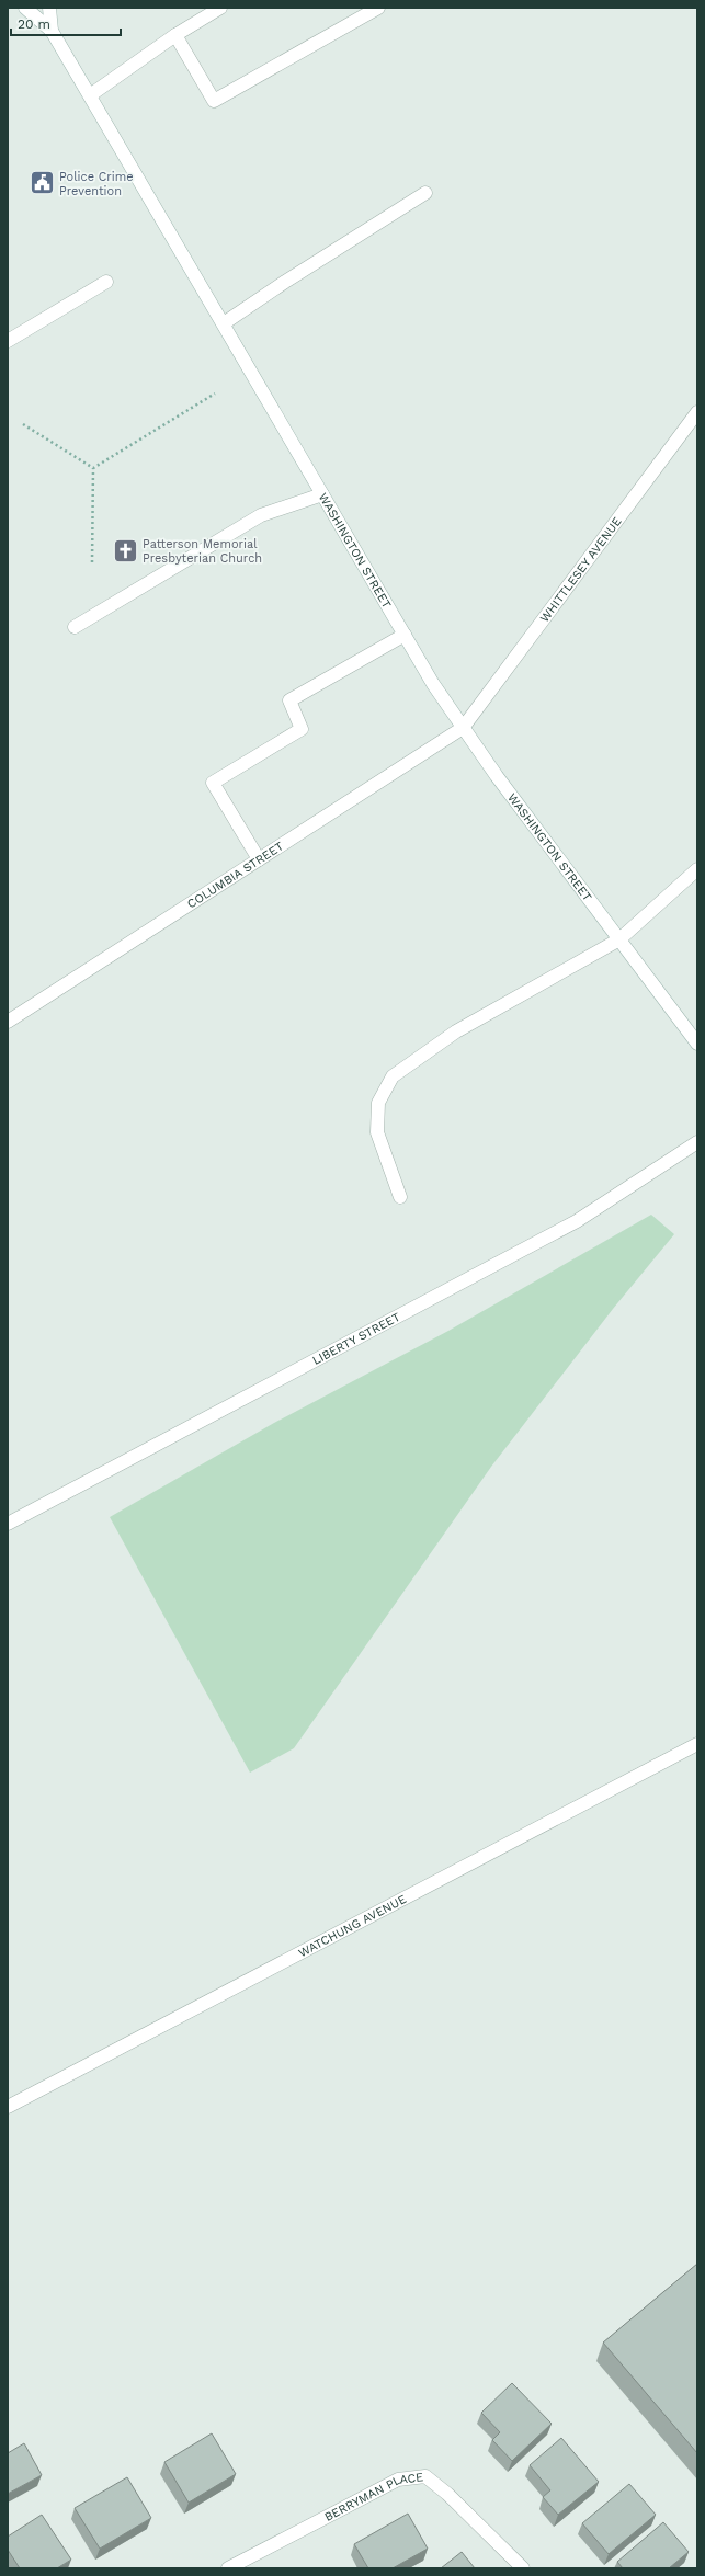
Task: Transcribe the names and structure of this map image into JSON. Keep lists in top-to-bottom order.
{
  "streets": {
    "street": [
      "WASHINGTON STREET",
      "WHITTLESEY AVENUE",
      "COLUMBIA STREET",
      "LIBERTY STREET",
      "WATCHUNG AVENUE",
      "BERRYMAN PLACE"
    ]
  },
  "crossings": [
    ["WASHINGTON STREET", "WHITTLESEY AVENUE"],
    ["WASHINGTON STREET", "COLUMBIA STREET"],
    ["WHITTLESEY AVENUE", "COLUMBIA STREET"]
  ],
  "places": {
    "public building": ["Police Crime Prevention"],
    "church": ["Patterson Memorial Presbyterian Church"]
  },
  "scale_bar": "20 m"
}
